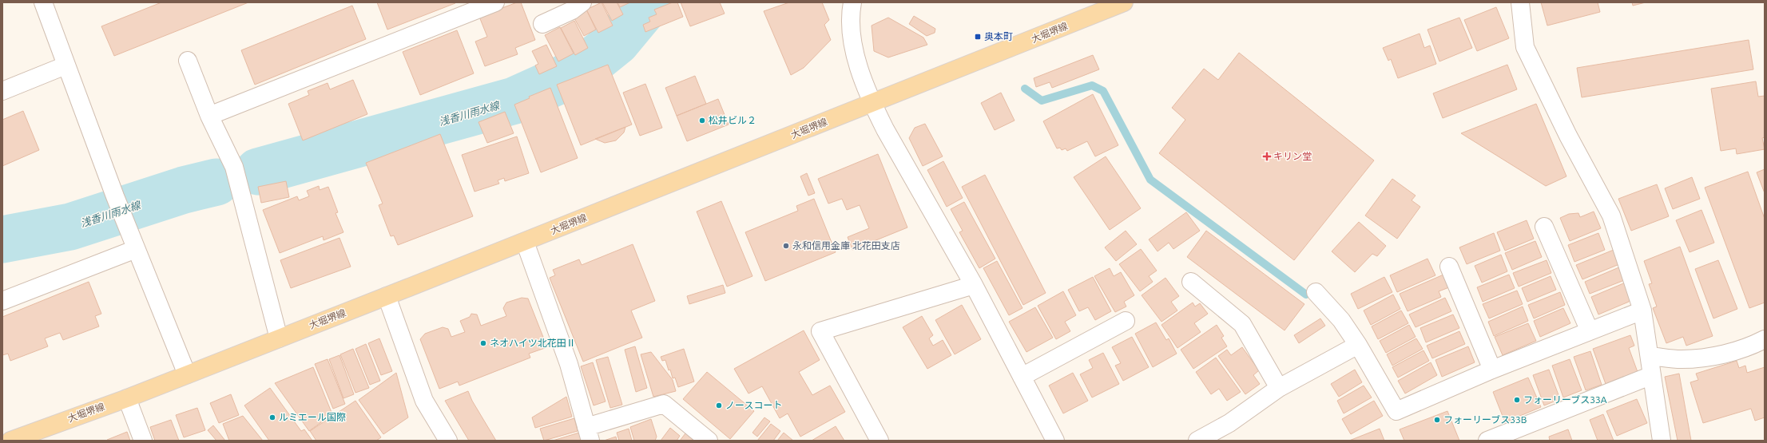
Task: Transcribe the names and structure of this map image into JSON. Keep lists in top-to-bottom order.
{
  "streets": {
    "main road": ["大堀堺線"]
  },
  "water": ["浅香川雨水線"],
  "places": {
    "transit": ["奥本町"],
    "other": [
      "松井ビル２",
      "永和信用金庫 北花田支店",
      "ネオハイツ北花田Ⅱ",
      "フォーリーブス33A",
      "ノースコート",
      "ルミエール国際",
      "フォーリーブス33B"
    ],
    "health": ["キリン堂"]
  }
}
